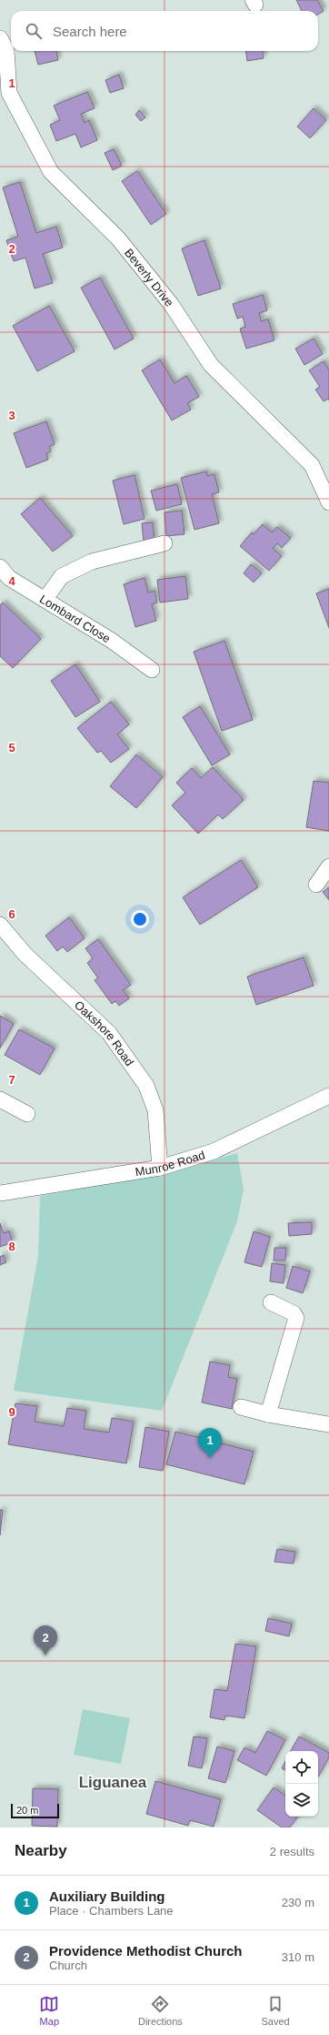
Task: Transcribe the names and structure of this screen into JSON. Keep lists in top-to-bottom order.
{
  "streets": {
    "street": [
      "Beverly Drive",
      "Lombard Close",
      "Oakshore Road",
      "Munroe Road"
    ]
  },
  "crossings": [
    ["Oakshore Road", "Munroe Road"]
  ],
  "districts": ["Liguanea"],
  "scale_bar": "20 m",
  "page": {
    "search": "Search here",
    "pins": ["1", "2"],
    "scale": "20 m",
    "heading": ["Nearby", "2 results"],
    "list": [
      {
        "mark": "1",
        "name": "Auxiliary Building",
        "note": "Place · Chambers Lane",
        "value": "230 m"
      },
      {
        "mark": "2",
        "name": "Providence Methodist Church",
        "note": "Church",
        "value": "310 m"
      }
    ],
    "nav": ["Map", "Directions", "Saved"]
  },
  "grid": {
    "rows": [
      "1",
      "2",
      "3",
      "4",
      "5",
      "6",
      "7",
      "8",
      "9"
    ]
  }
}
